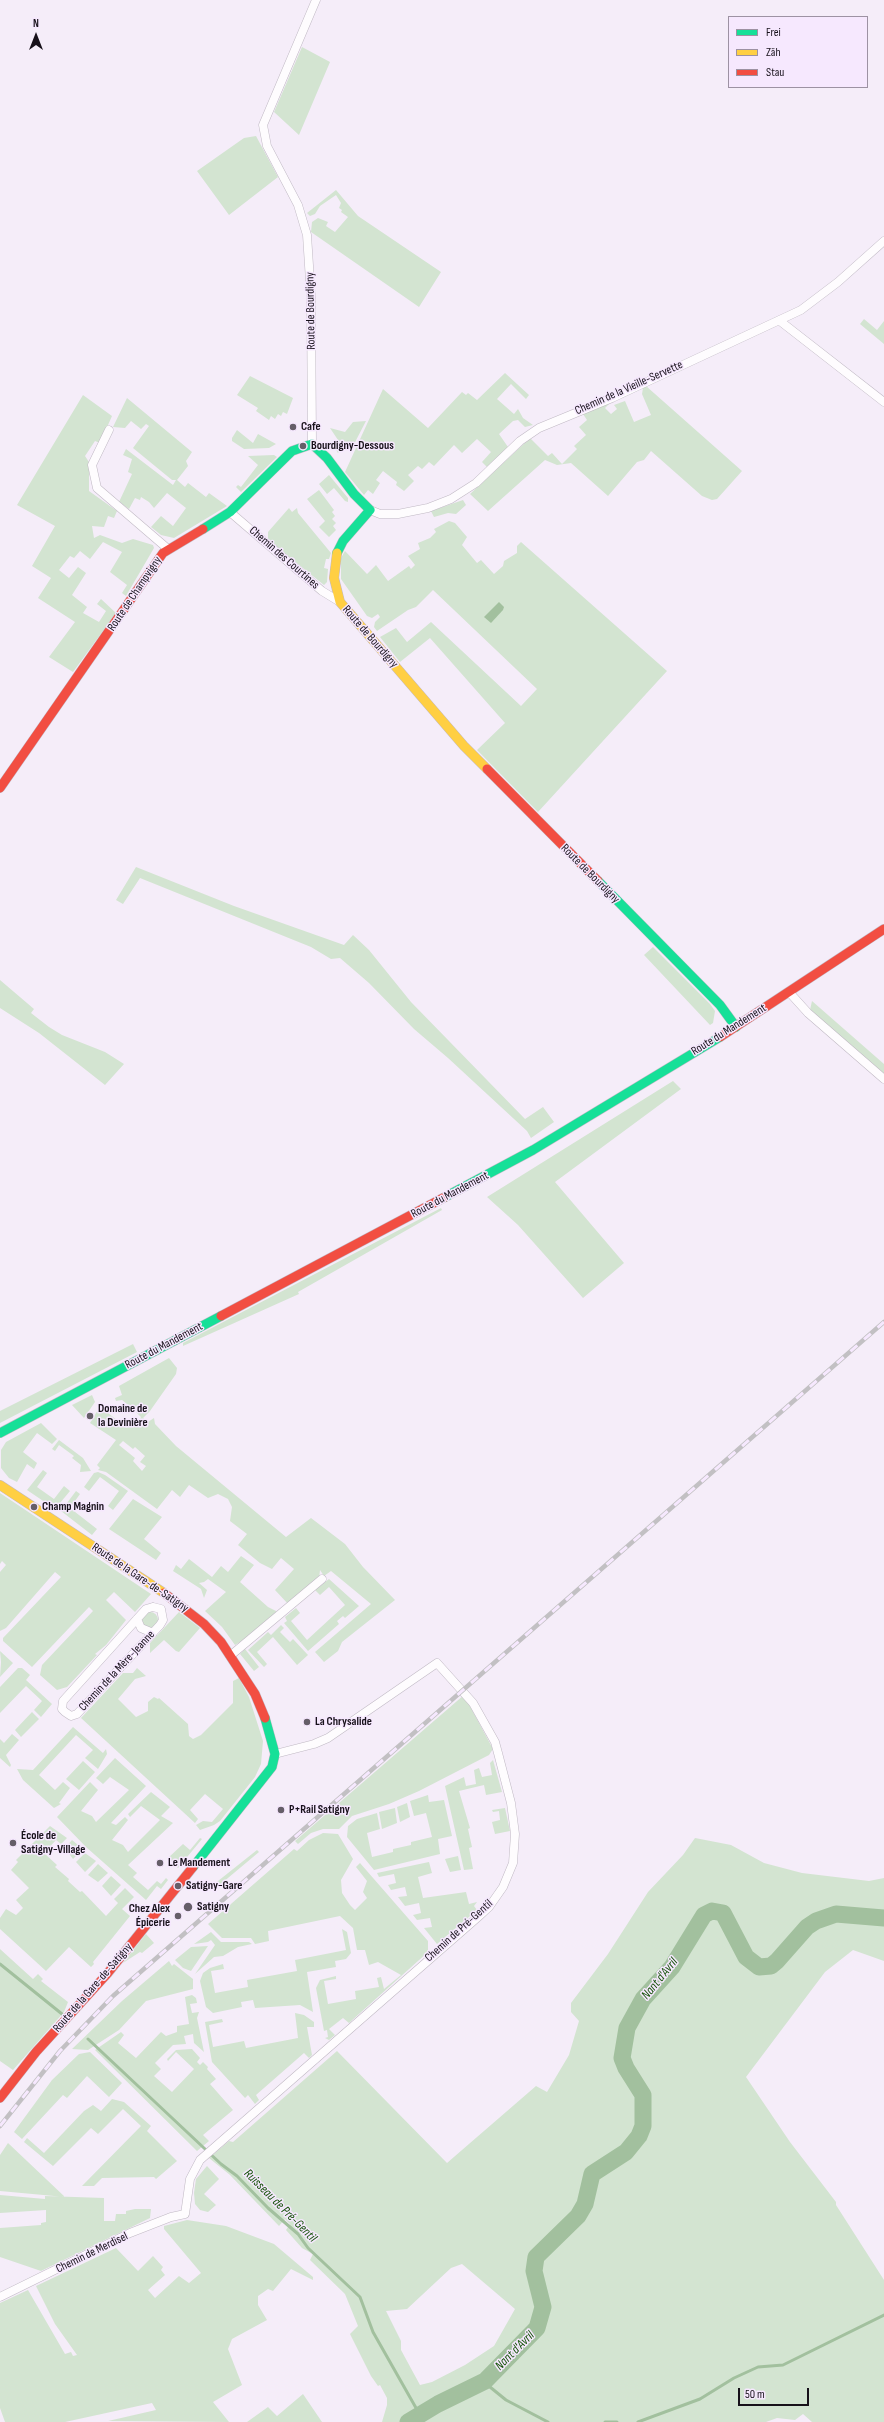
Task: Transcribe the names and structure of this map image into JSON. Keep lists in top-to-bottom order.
{
  "streets": {
    "street": [
      "Route de Bourdigny",
      "Chemin de la Vieille-Servette",
      "Chemin des Courtines",
      "Route de Champvigny",
      "Route du Mandement",
      "Route de la Gare-de-Satigny",
      "Chemin de la Mère-Jeanne",
      "Chemin de Pré-Gentil",
      "Chemin de Merdisel"
    ]
  },
  "crossings": [
    ["Route de Bourdigny", "Chemin de la Vieille-Servette"],
    ["Route de Bourdigny", "Chemin des Courtines"],
    ["Route de Bourdigny", "Route de Champvigny"],
    ["Route de Bourdigny", "Route du Mandement"],
    ["Chemin des Courtines", "Route de Champvigny"],
    ["Route de la Gare-de-Satigny", "Chemin de la Mère-Jeanne"],
    ["Route de la Gare-de-Satigny", "Chemin de Pré-Gentil"],
    ["Chemin de Pré-Gentil", "Chemin de Merdisel"]
  ],
  "water": ["Nant d'Avril", "Ruisseau de Pré-Gentil"],
  "places": [
    "Cafe",
    "Bourdigny-Dessous",
    "Domaine de la Devinière",
    "Champ Magnin",
    "La Chrysalide",
    "P+Rail Satigny",
    "École de Satigny-Village",
    "Le Mandement",
    "Satigny-Gare",
    "Satigny",
    "Chez Alex Épicerie"
  ],
  "legend": ["Frei", "Zäh", "Stau"],
  "scale_bar": "50 m",
  "north": "top"
}
